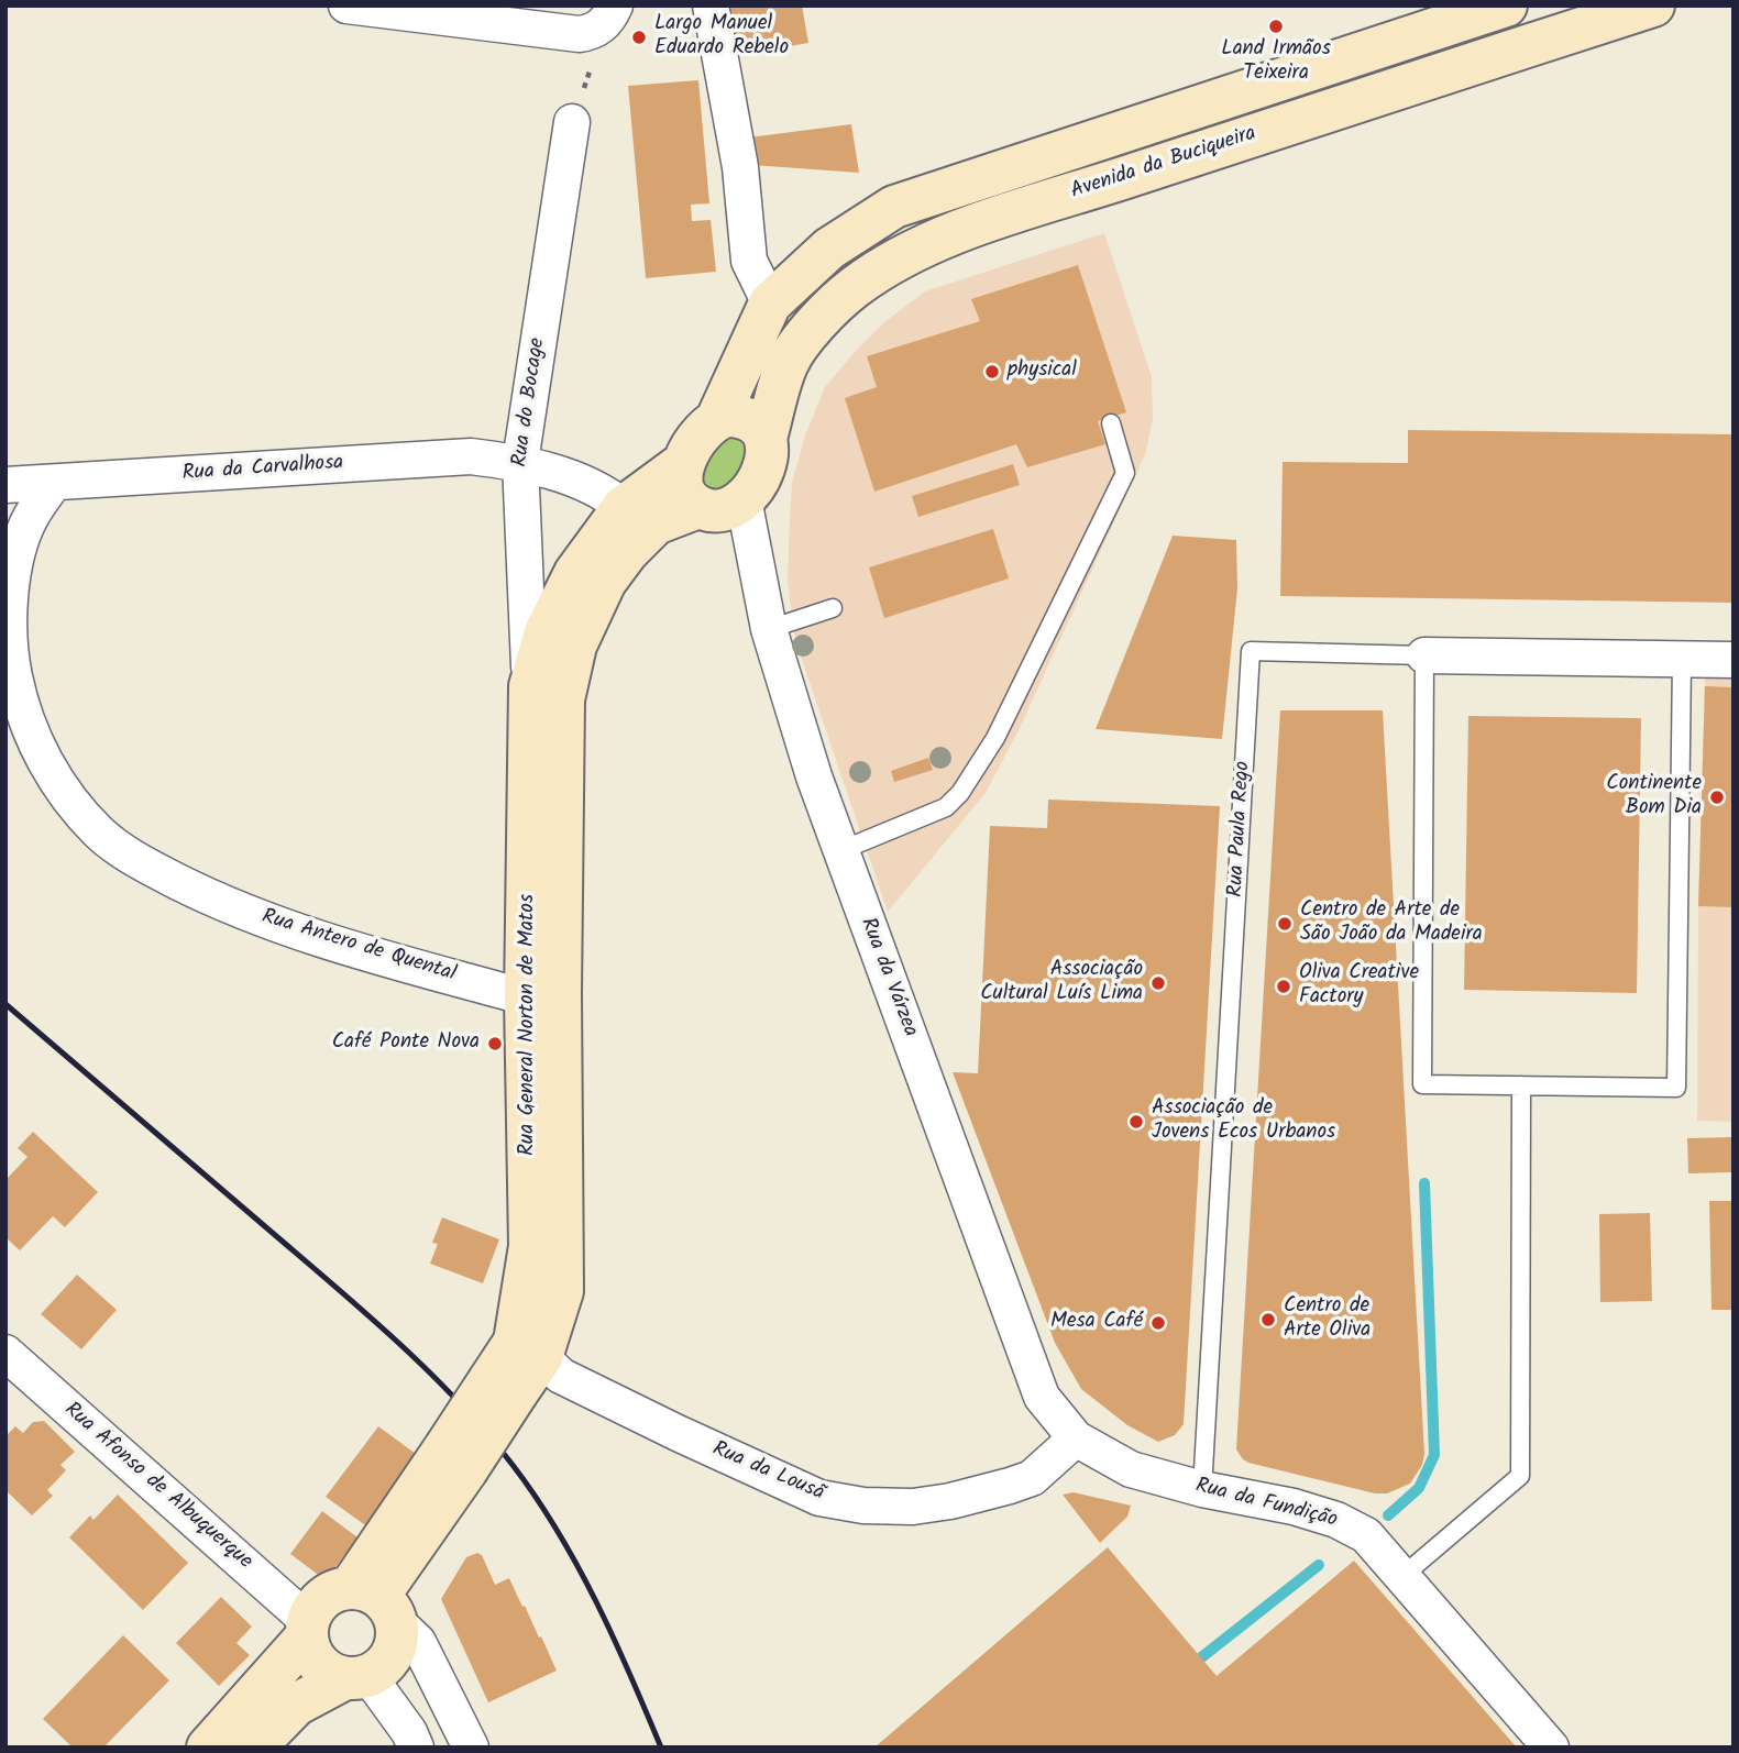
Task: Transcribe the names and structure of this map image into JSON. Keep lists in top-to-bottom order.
{
  "streets": {
    "street": [
      "Avenida da Buciqueira",
      "Rua do Bocage",
      "Rua da Carvalhosa",
      "Rua Paula Rego",
      "Rua Antero de Quental",
      "Rua da Várzea",
      "Rua General Norton de Matos",
      "Rua da Lousã",
      "Rua Afonso de Albuquerque",
      "Rua da Fundição"
    ]
  },
  "crossings": [
    ["Avenida da Buciqueira", "Rua da Várzea"],
    ["Avenida da Buciqueira", "Rua General Norton de Matos"],
    ["Rua do Bocage", "Rua da Carvalhosa"],
    ["Rua do Bocage", "Rua General Norton de Matos"],
    ["Rua da Carvalhosa", "Rua Antero de Quental"],
    ["Rua da Carvalhosa", "Rua General Norton de Matos"],
    ["Rua Paula Rego", "Rua da Fundição"],
    ["Rua Antero de Quental", "Rua General Norton de Matos"],
    ["Rua da Várzea", "Rua General Norton de Matos"],
    ["Rua da Várzea", "Rua da Lousã"],
    ["Rua da Várzea", "Rua da Fundição"],
    ["Rua General Norton de Matos", "Rua da Lousã"],
    ["Rua General Norton de Matos", "Rua Afonso de Albuquerque"],
    ["Rua da Lousã", "Rua da Fundição"]
  ],
  "places": [
    "Land Irmãos Teixeira",
    "Largo Manuel Eduardo Rebelo",
    "physical",
    "Continente Bom Dia",
    "Centro de Arte de São João da Madeira",
    "Associação Cultural Luís Lima",
    "Oliva Creative Factory",
    "Café Ponte Nova",
    "Associação de Jovens Ecos Urbanos",
    "Centro de Arte Oliva",
    "Mesa Café"
  ]
}
